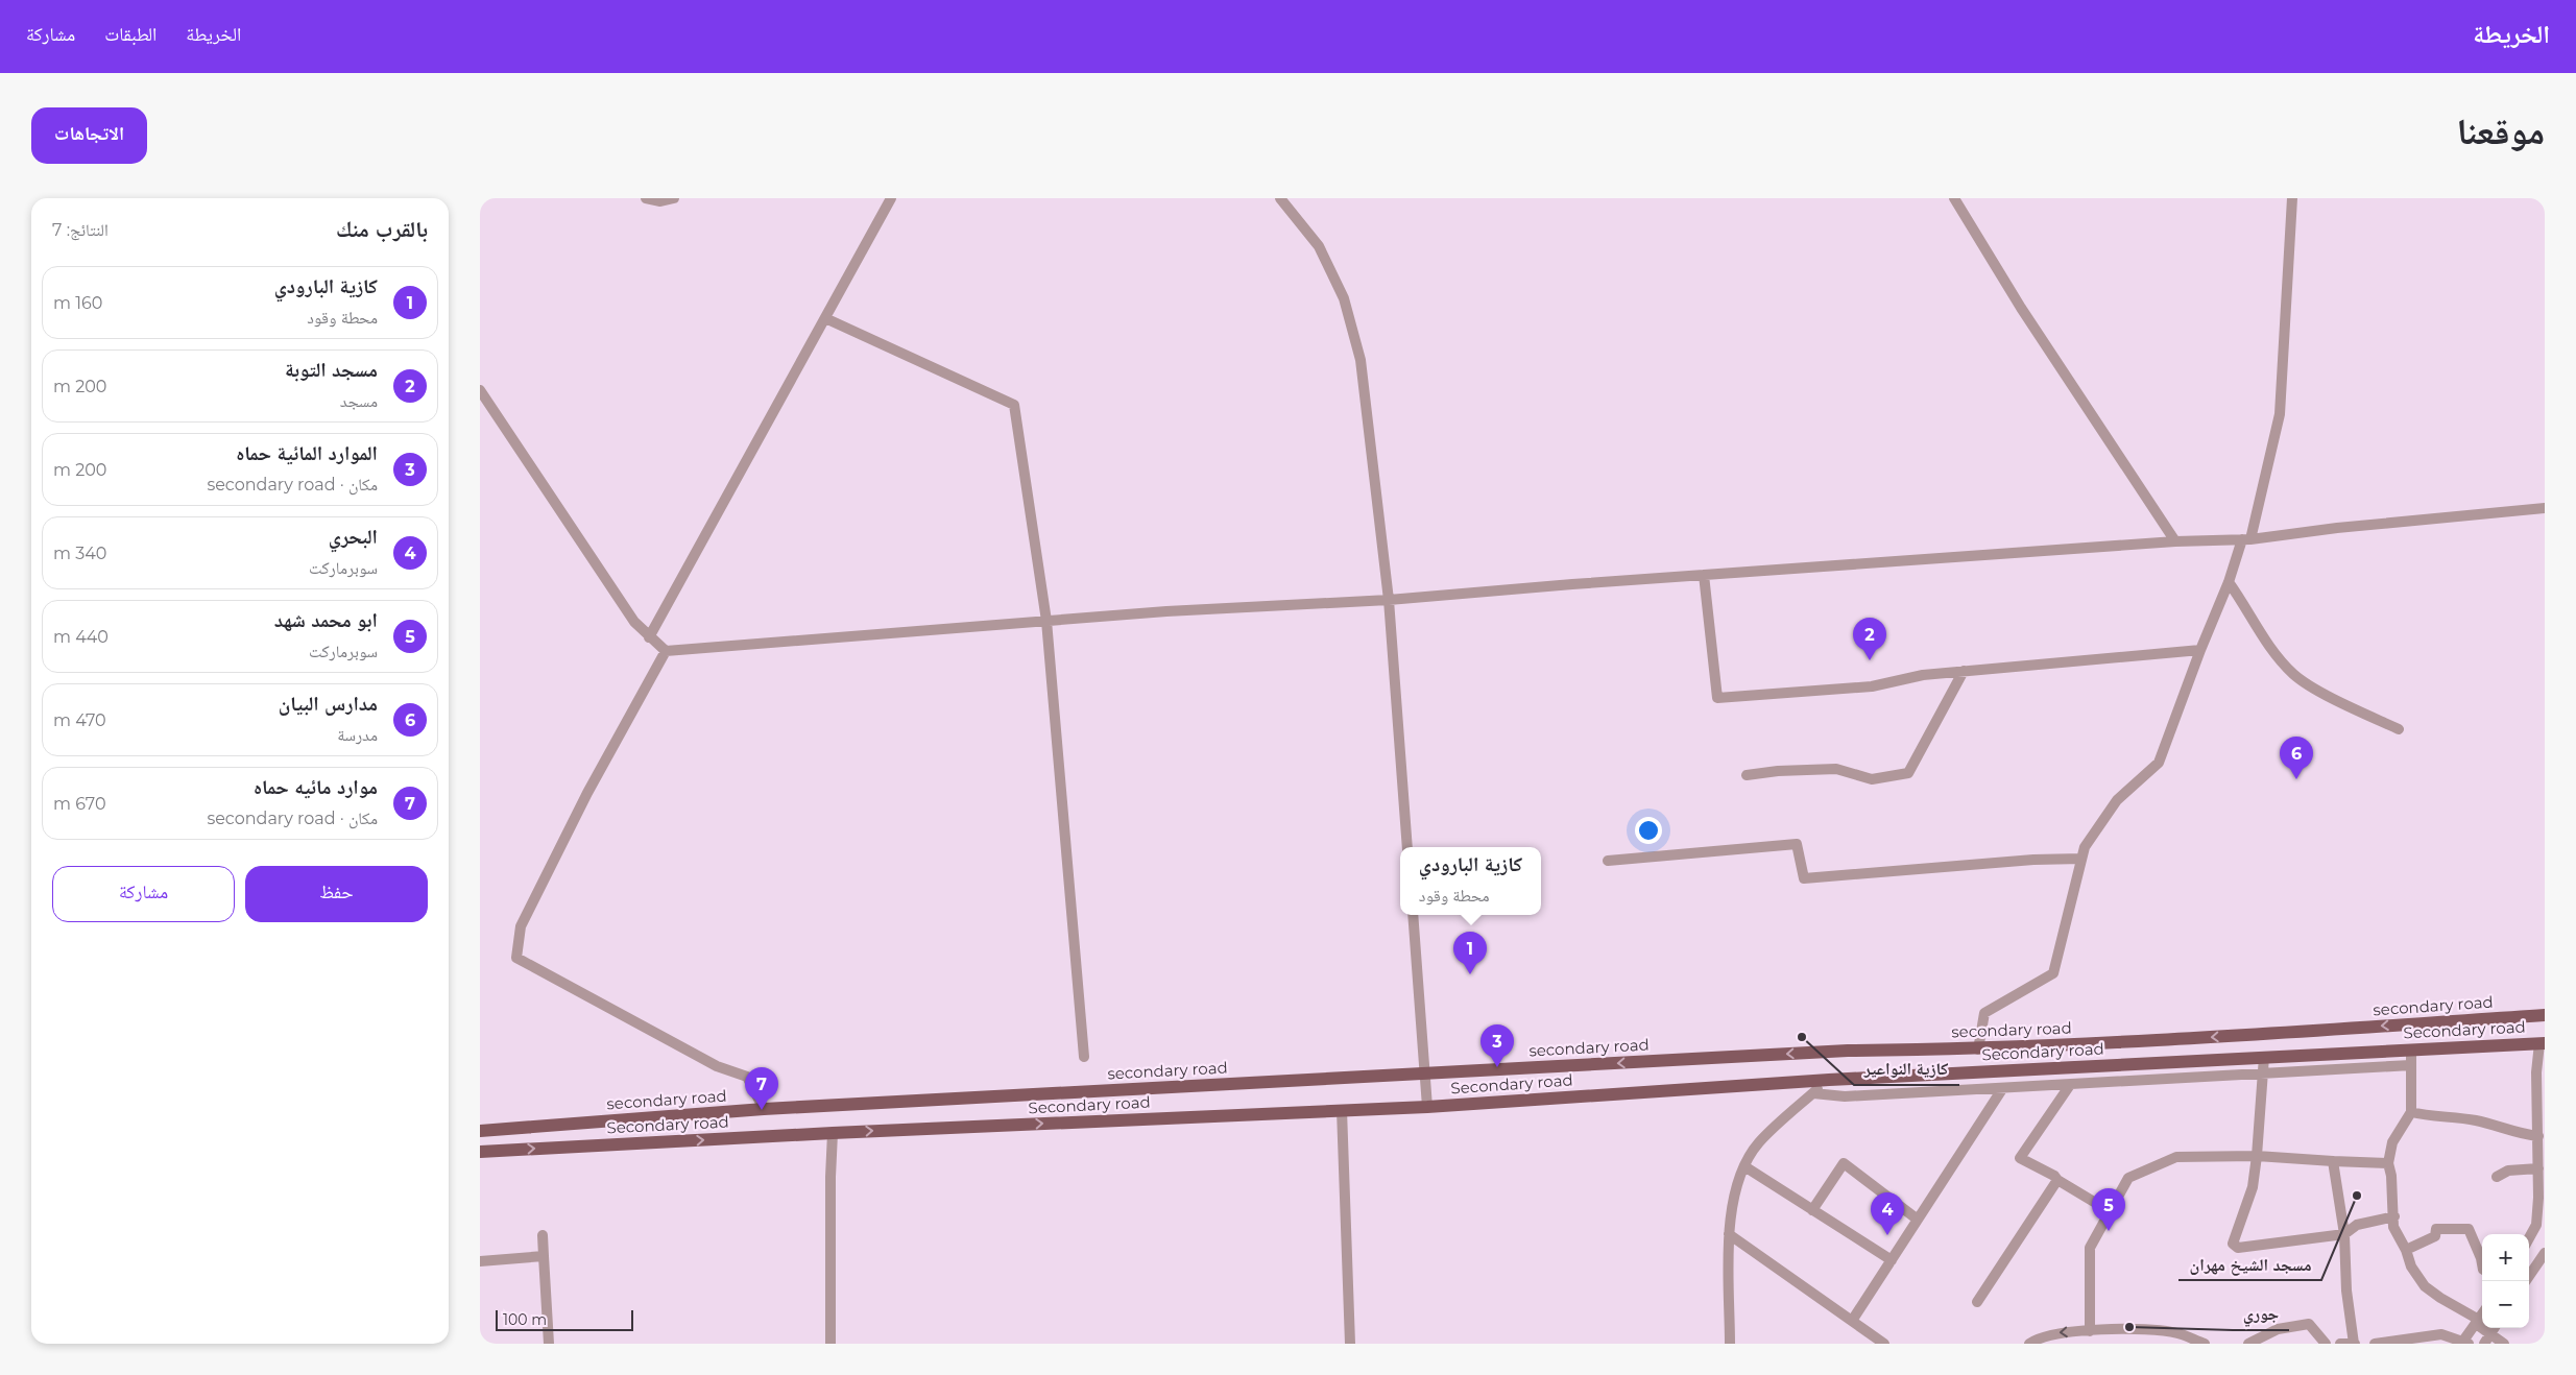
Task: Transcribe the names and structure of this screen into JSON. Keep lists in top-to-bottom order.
{
  "streets": {
    "main road": ["secondary road", "Secondary road"]
  },
  "one_way": ["secondary road", "Secondary road"],
  "places": ["كازية النواعير", "مسجد الشيخ مهران", "جوري"],
  "scale_bar": "100 m",
  "page": {
    "header": "الخريطة",
    "nav": ["الخريطة", "الطبقات", "مشاركة"],
    "title": "موقعنا",
    "buttons": [
      "الاتجاهات",
      ["حفظ", "مشاركة"]
    ],
    "heading": ["بالقرب منك", "النتائج: 7"],
    "list": [
      {
        "mark": "1",
        "name": "كازية البارودي",
        "note": "محطة وقود",
        "value": "160 m"
      },
      {
        "mark": "2",
        "name": "مسجد التوبة",
        "note": "مسجد",
        "value": "200 m"
      },
      {
        "mark": "3",
        "name": "الموارد المائية حماه",
        "note": "مكان · secondary road",
        "value": "200 m"
      },
      {
        "mark": "4",
        "name": "البحري",
        "note": "سوبرماركت",
        "value": "340 m"
      },
      {
        "mark": "5",
        "name": "ابو محمد شهد",
        "note": "سوبرماركت",
        "value": "440 m"
      },
      {
        "mark": "6",
        "name": "مدارس البيان",
        "note": "مدرسة",
        "value": "470 m"
      },
      {
        "mark": "7",
        "name": "موارد مائيه حماه",
        "note": "مكان · secondary road",
        "value": "670 m"
      }
    ],
    "pins": [
      "2",
      "6",
      "1",
      "3",
      "7",
      "5",
      "4"
    ],
    "popup": ["كازية البارودي", "محطة وقود"],
    "map_buttons": ["+", "−"],
    "scale": "100 m"
  }
}
